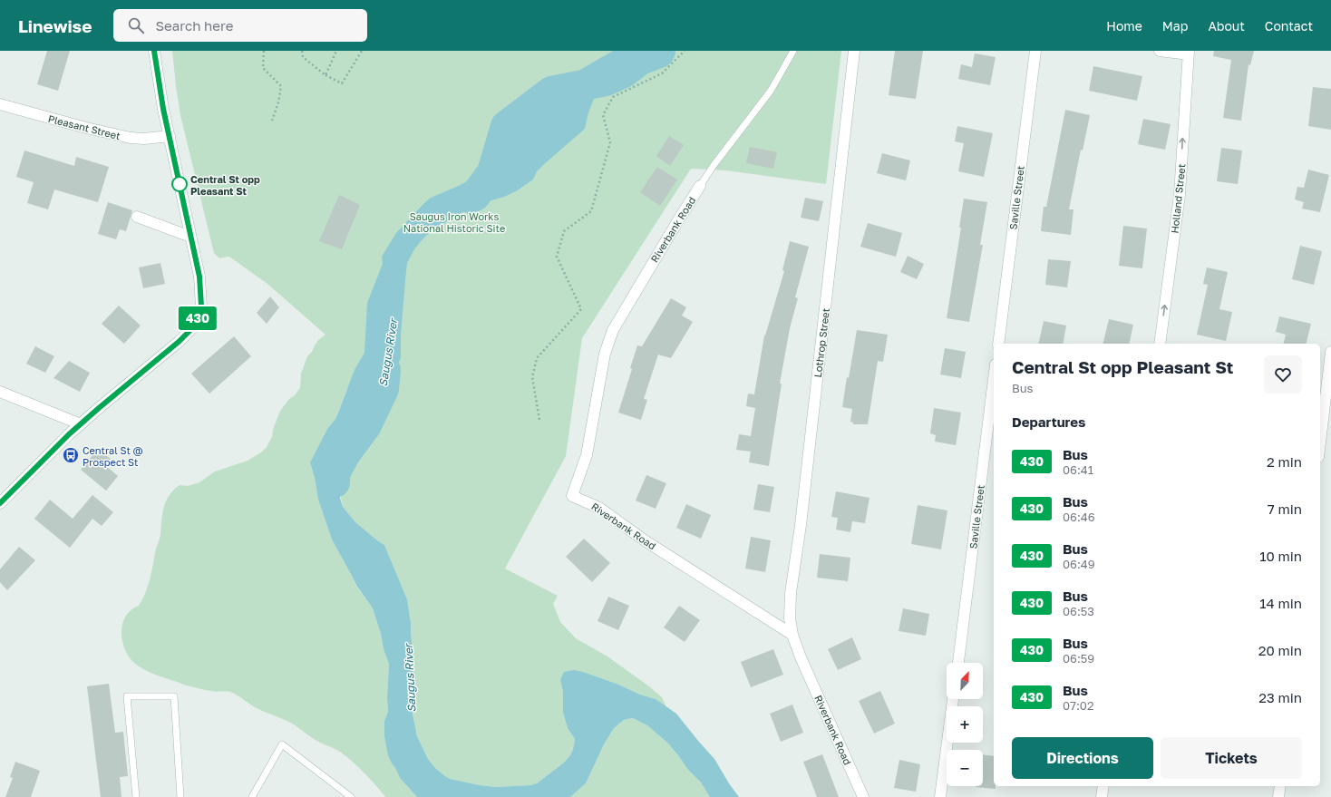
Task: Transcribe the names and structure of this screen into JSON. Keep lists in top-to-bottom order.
{
  "streets": {
    "street": [
      "Pleasant Street",
      "Saville Street",
      "Holland Street",
      "Riverbank Road",
      "Lothrop Street"
    ]
  },
  "crossings": [
    ["Riverbank Road", "Lothrop Street"]
  ],
  "one_way": ["Holland Street"],
  "water": ["Saugus River"],
  "parks": ["Saugus Iron Works National Historic Site"],
  "places": {
    "other": ["Central St opp Pleasant St"],
    "bus stop": ["Central St @ Prospect St"]
  },
  "lines": ["bus line 430"],
  "north": "top right",
  "page": {
    "header": "Linewise",
    "search": "Search here",
    "nav": [
      "Home",
      "Map",
      "About",
      "Contact"
    ],
    "on_map": "430",
    "heading": [
      ["Central St opp Pleasant St", "Bus"],
      "Departures"
    ],
    "list": [
      {
        "mark": "430",
        "name": "Bus",
        "note": "06:41",
        "value": "2 min"
      },
      {
        "mark": "430",
        "name": "Bus",
        "note": "06:46",
        "value": "7 min"
      },
      {
        "mark": "430",
        "name": "Bus",
        "note": "06:49",
        "value": "10 min"
      },
      {
        "mark": "430",
        "name": "Bus",
        "note": "06:53",
        "value": "14 min"
      },
      {
        "mark": "430",
        "name": "Bus",
        "note": "06:59",
        "value": "20 min"
      },
      {
        "mark": "430",
        "name": "Bus",
        "note": "07:02",
        "value": "23 min"
      }
    ],
    "map_buttons": ["+", "−"],
    "buttons": ["Directions", "Tickets"]
  }
}
